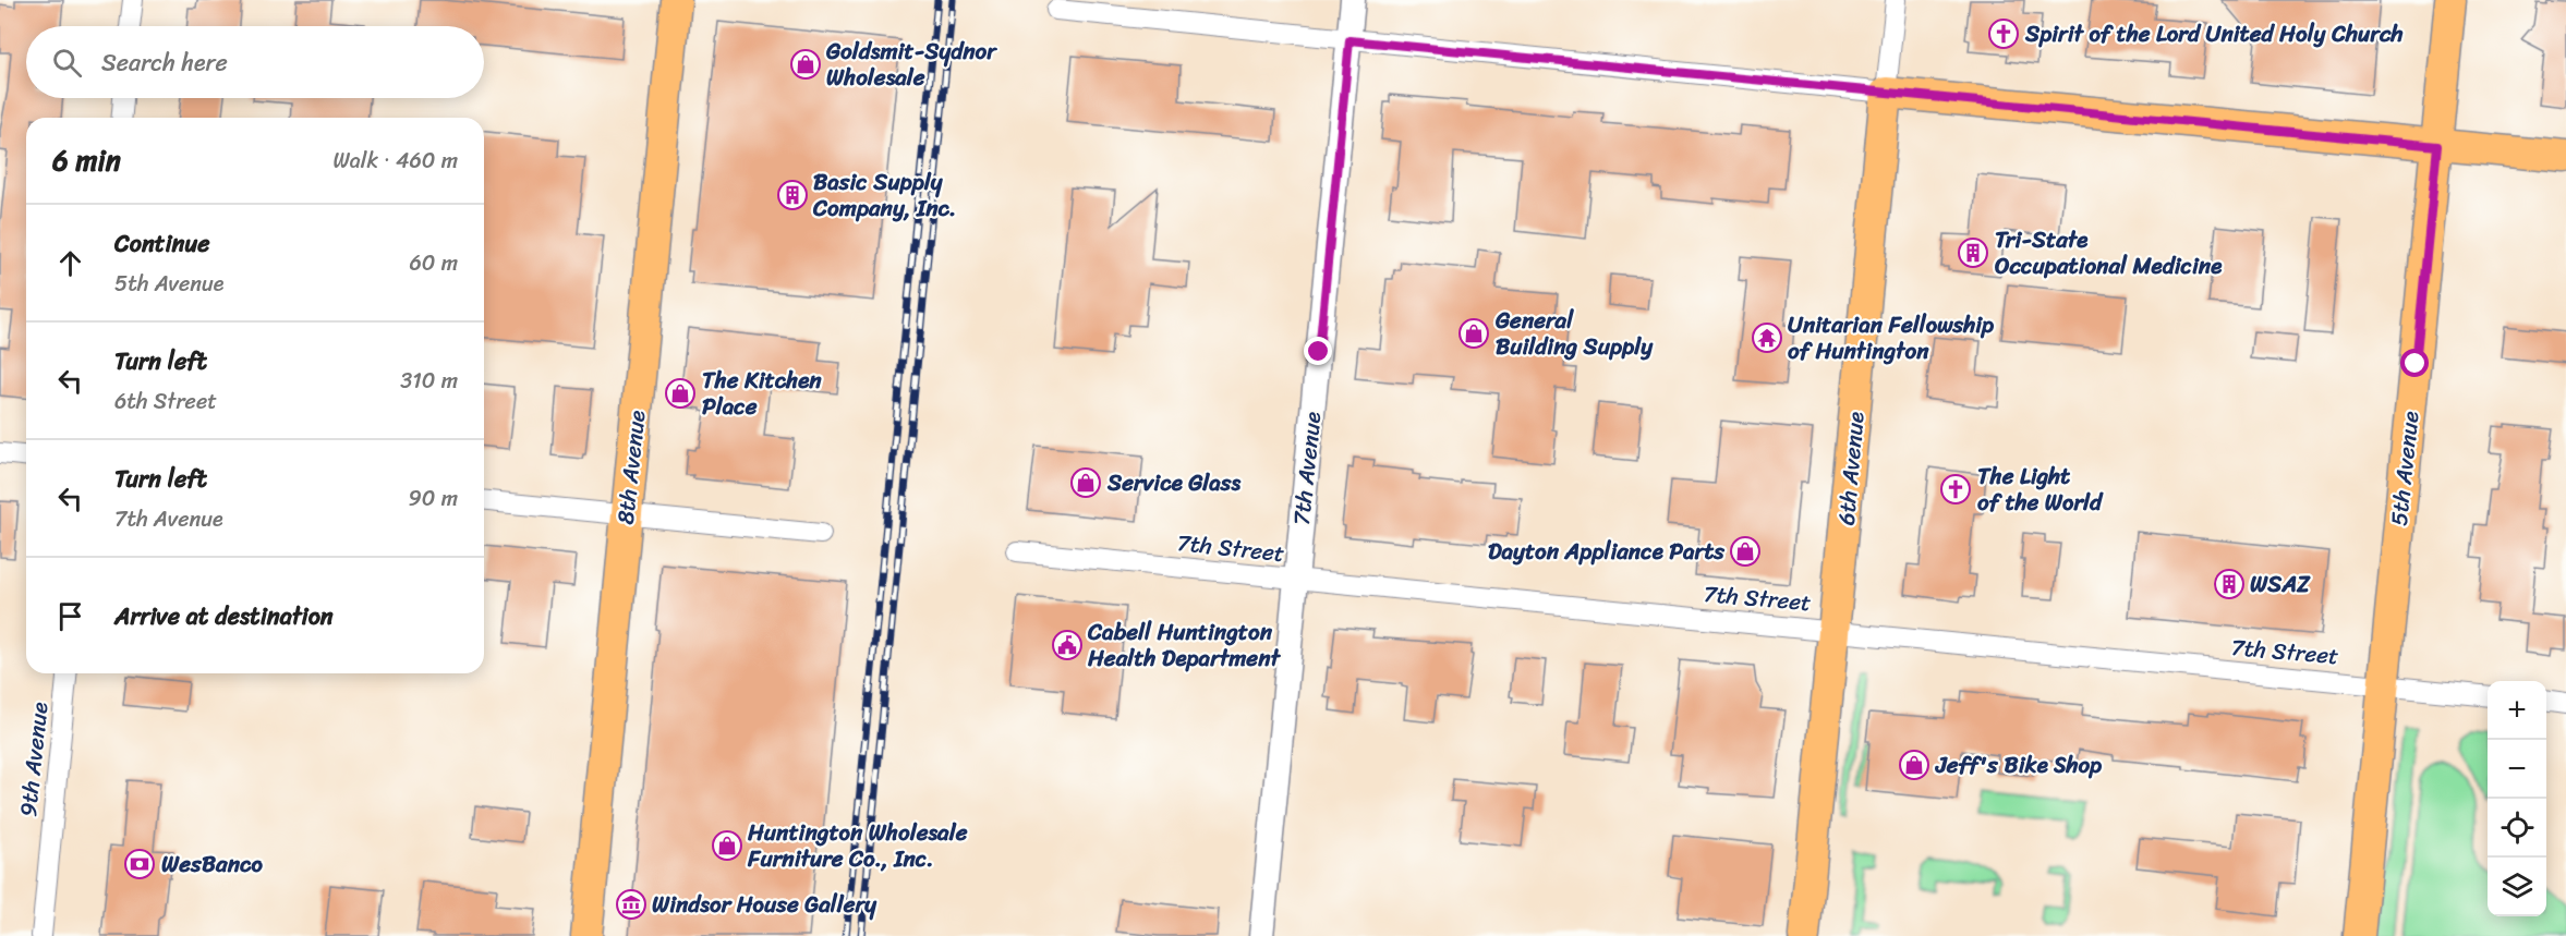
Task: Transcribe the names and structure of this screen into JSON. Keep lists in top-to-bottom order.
{
  "streets": {
    "main road": ["8th Avenue", "6th Avenue", "5th Avenue"],
    "street": ["7th Avenue", "7th Street", "9th Avenue"]
  },
  "crossings": [
    ["7th Avenue", "7th Street"],
    ["6th Avenue", "7th Street"],
    ["5th Avenue", "7th Street"]
  ],
  "places": {
    "church": ["Spirit of the Lord United Holy Church", "The Light of the World"],
    "shop": [
      "Goldsmit-Sydnor Wholesale",
      "General Building Supply",
      "The Kitchen Place",
      "Service Glass",
      "Dayton Appliance Parts",
      "Jeff's Bike Shop",
      "Huntington Wholesale Furniture Co., Inc."
    ],
    "building": ["Basic Supply Company, Inc.", "Tri-State Occupational Medicine", "WSAZ"],
    "temple": ["Unitarian Fellowship of Huntington"],
    "public building": ["Cabell Huntington Health Department"],
    "bank": ["WesBanco"],
    "museum": ["Windsor House Gallery"]
  },
  "page": {
    "search": "Search here",
    "heading": ["6 min", "Walk · 460 m"],
    "list": [
      ["Continue", "5th Avenue", "60 m"],
      ["Turn left", "6th Street", "310 m"],
      ["Turn left", "7th Avenue", "90 m"],
      "Arrive at destination"
    ],
    "map_buttons": ["+", "−"]
  }
}
